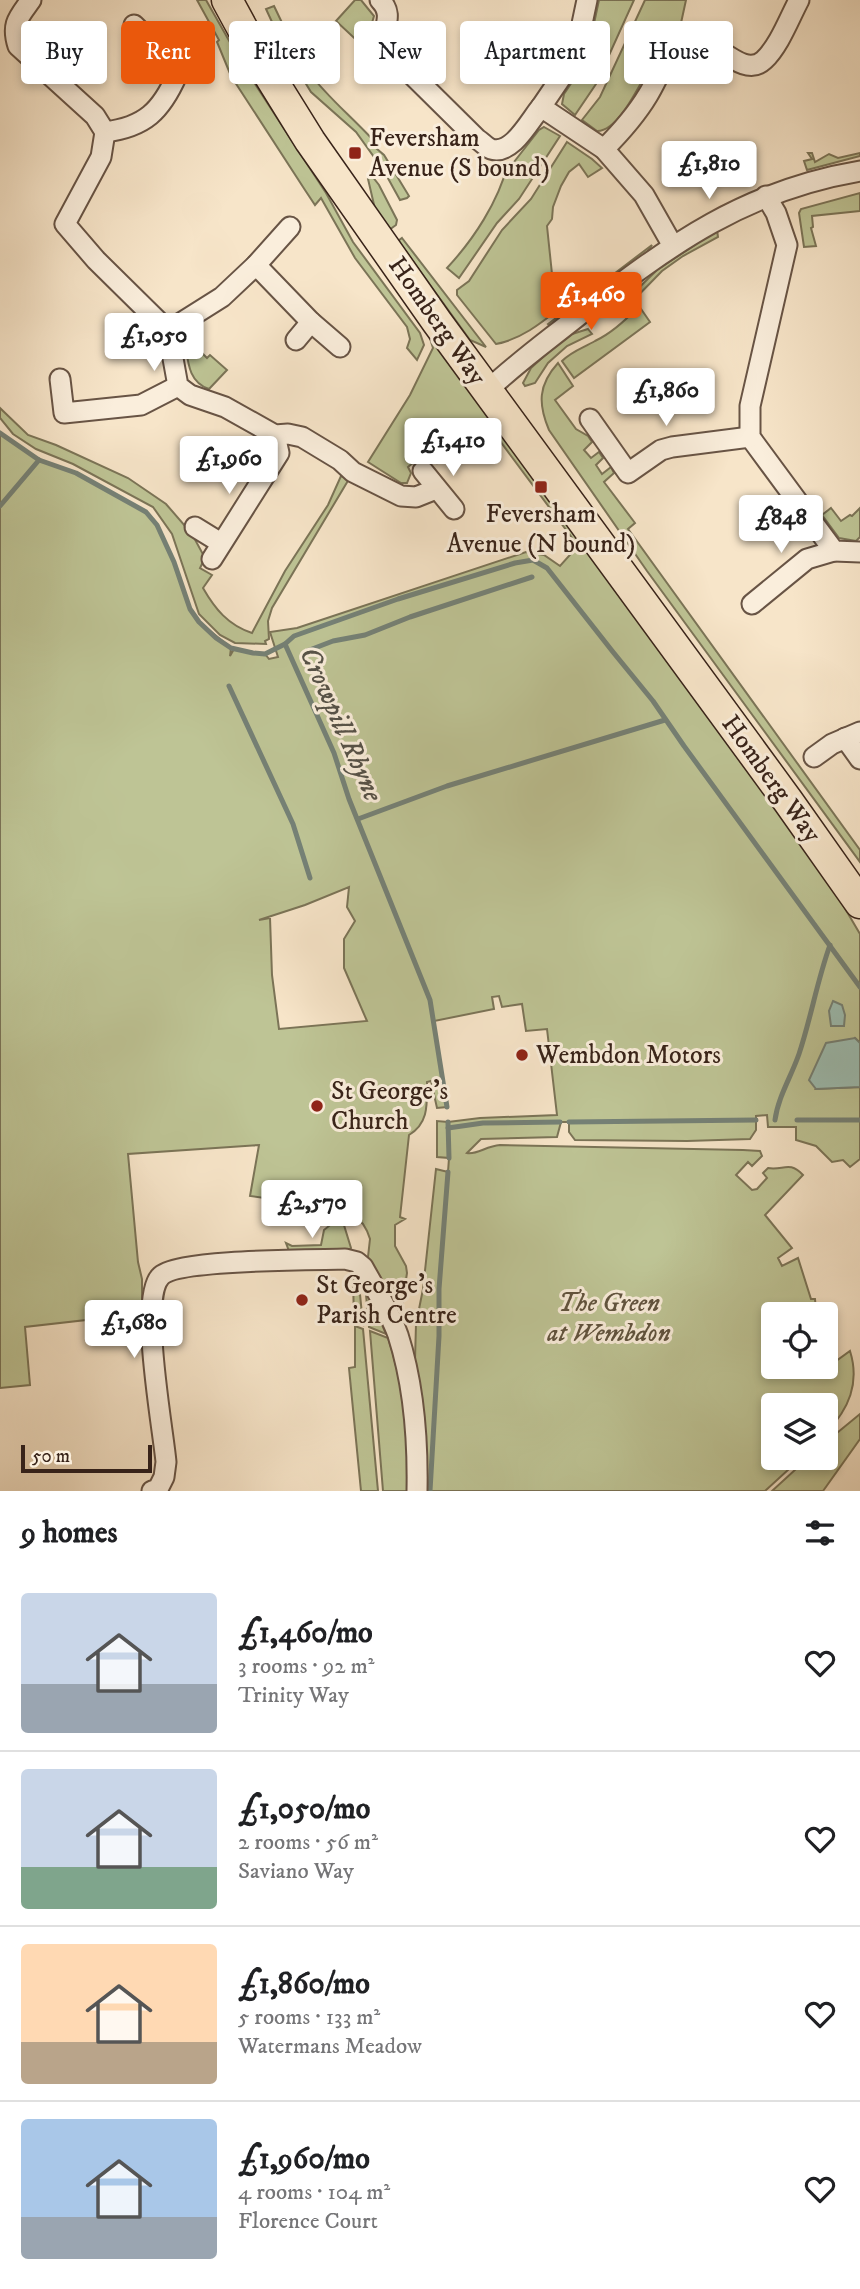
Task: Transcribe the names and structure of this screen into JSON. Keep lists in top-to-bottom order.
{
  "streets": {
    "main road": ["Homberg Way"]
  },
  "water": ["Crowpill Rhyne"],
  "parks": ["The Green at Wembdon"],
  "places": {
    "transit": ["Feversham Avenue (S bound)", "Feversham Avenue (N bound)"],
    "other": ["Wembdon Motors", "St George's Church", "St George's Parish Centre"]
  },
  "scale_bar": "50 m",
  "page": {
    "chip": [
      "Buy",
      "Rent",
      "Filters",
      "New",
      "Apartment",
      "House"
    ],
    "price": [
      "£1,810",
      "£1,460",
      "£1,050",
      "£1,860",
      "£1,410",
      "£1,960",
      "£848",
      "£2,570",
      "£1,680"
    ],
    "scale": "50 m",
    "heading": "9 homes",
    "list": [
      {
        "name": "£1,460/mo",
        "note": "3 rooms · 92 m² · Trinity Way"
      },
      {
        "name": "£1,050/mo",
        "note": "2 rooms · 56 m² · Saviano Way"
      },
      {
        "name": "£1,860/mo",
        "note": "5 rooms · 133 m² · Watermans Meadow"
      },
      {
        "name": "£1,960/mo",
        "note": "4 rooms · 104 m² · Florence Court"
      }
    ]
  }
}
